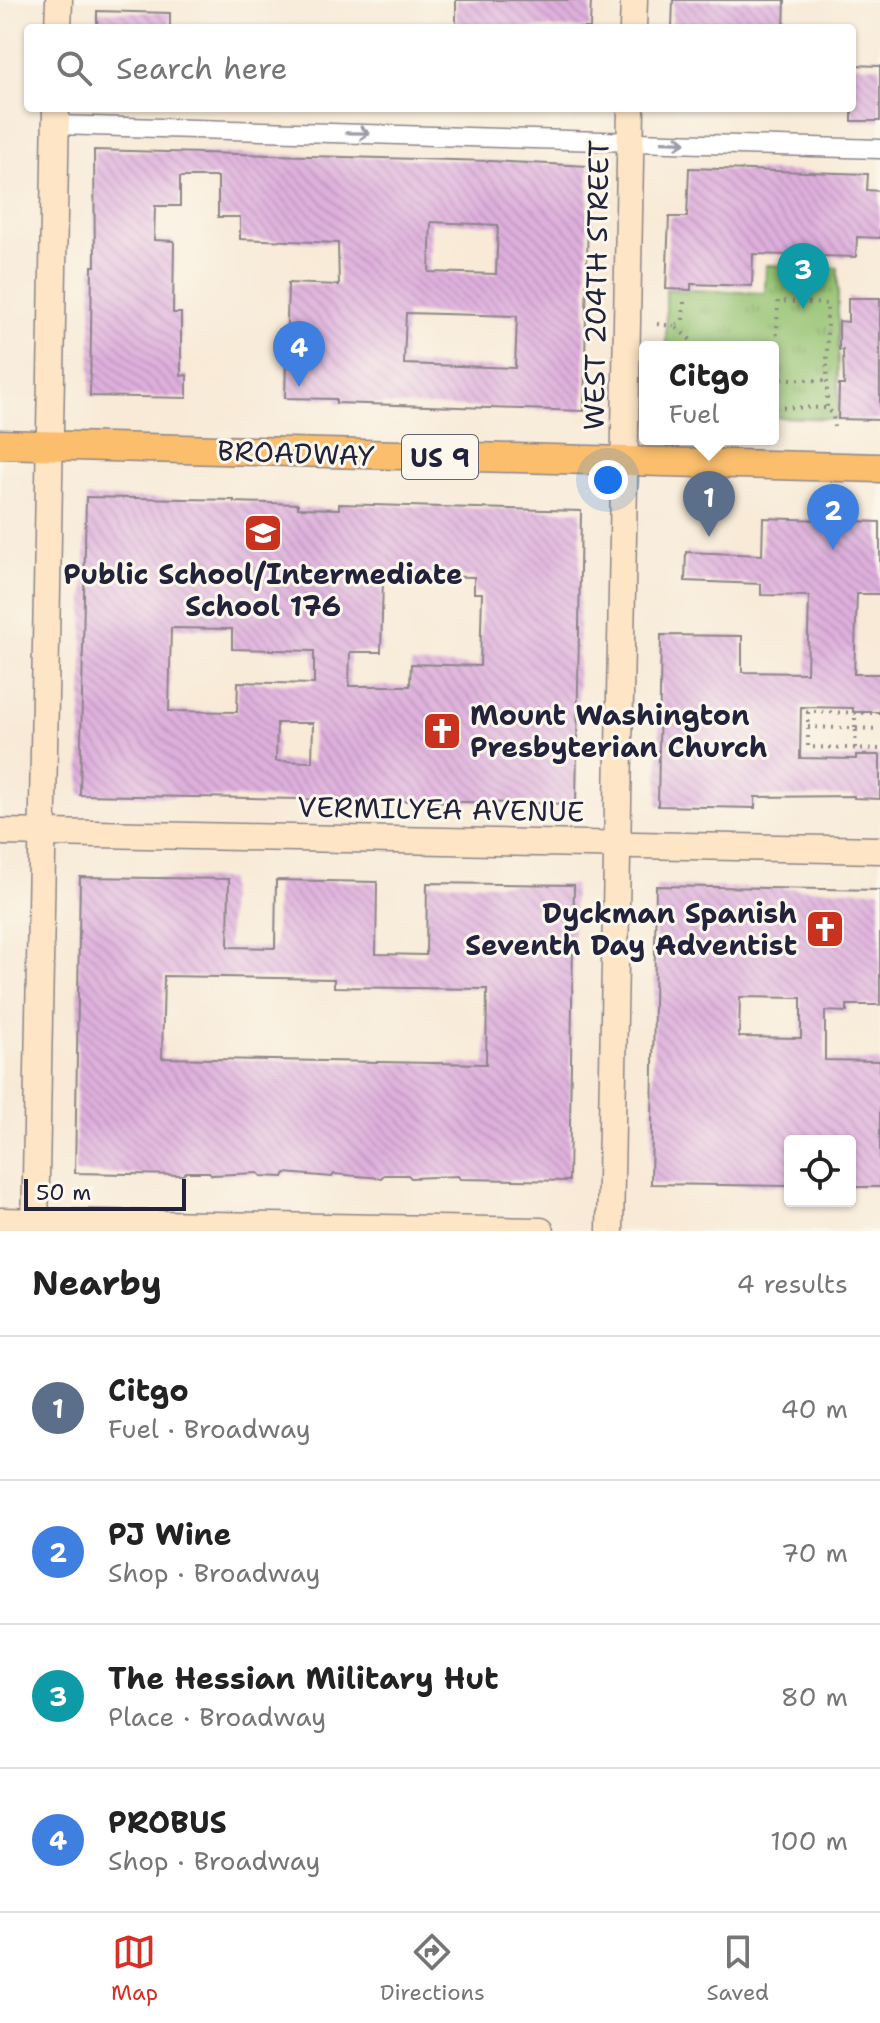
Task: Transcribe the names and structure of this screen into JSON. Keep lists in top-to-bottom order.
{
  "streets": {
    "main road": ["BROADWAY", "US 9"],
    "street": ["WEST 204TH STREET", "VERMILYEA AVENUE"]
  },
  "crossings": [
    ["WEST 204TH STREET", "BROADWAY"],
    ["WEST 204TH STREET", "VERMILYEA AVENUE"]
  ],
  "places": {
    "school or university": ["Public School/Intermediate School 176"],
    "church": ["Mount Washington Presbyterian Church", "Dyckman Spanish Seventh Day Adventist"]
  },
  "scale_bar": "50 m",
  "page": {
    "search": "Search here",
    "pins": [
      "3",
      "4",
      "1",
      "2"
    ],
    "popup": ["Citgo", "Fuel"],
    "scale": "50 m",
    "heading": ["Nearby", "4 results"],
    "list": [
      {
        "mark": "1",
        "name": "Citgo",
        "note": "Fuel · Broadway",
        "value": "40 m"
      },
      {
        "mark": "2",
        "name": "PJ Wine",
        "note": "Shop · Broadway",
        "value": "70 m"
      },
      {
        "mark": "3",
        "name": "The Hessian Military Hut",
        "note": "Place · Broadway",
        "value": "80 m"
      },
      {
        "mark": "4",
        "name": "PROBUS",
        "note": "Shop · Broadway",
        "value": "100 m"
      }
    ],
    "nav": ["Map", "Directions", "Saved"]
  }
}
